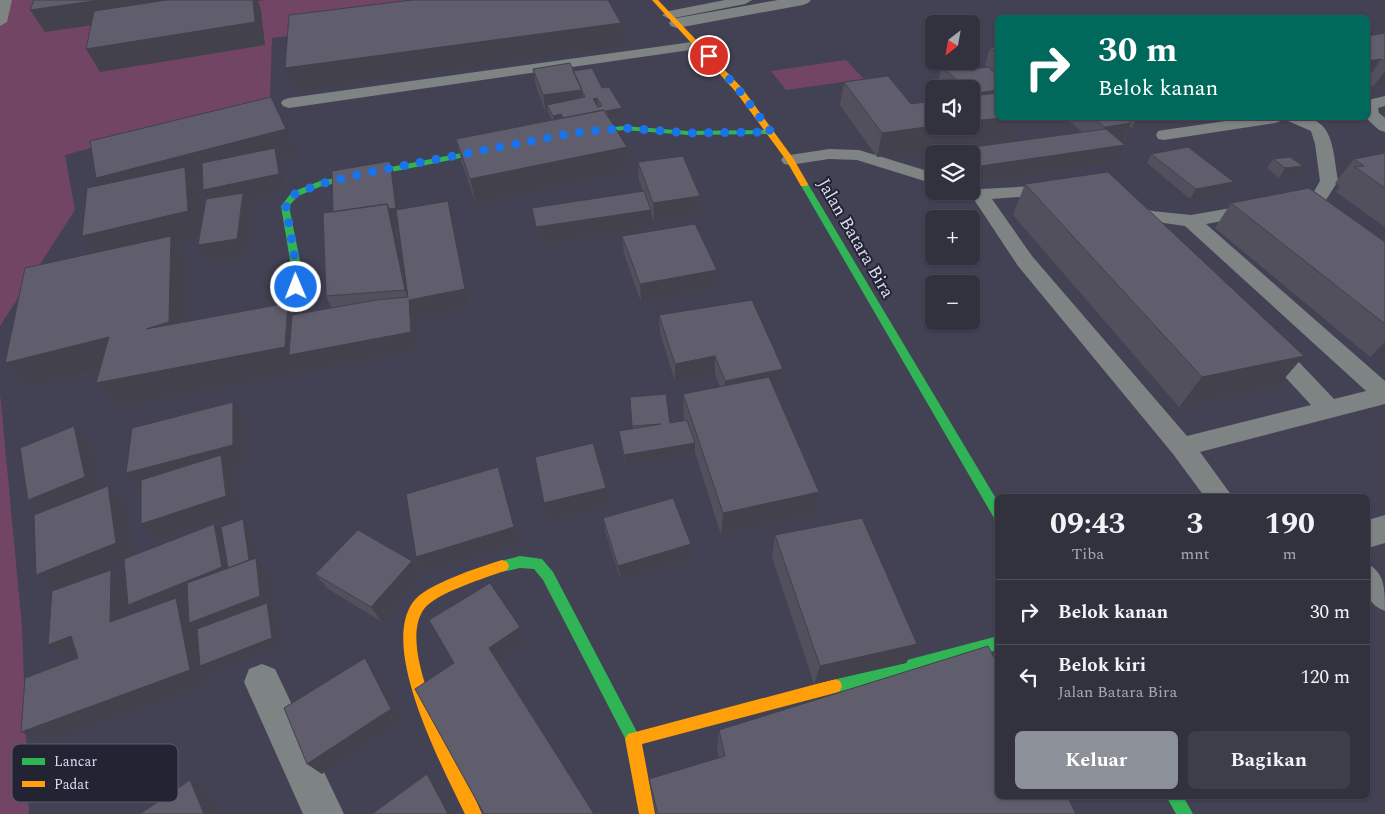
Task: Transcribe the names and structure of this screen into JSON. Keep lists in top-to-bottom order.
{
  "streets": {
    "street": ["Jalan Batara Bira"]
  },
  "legend": ["Lancar", "Padat"],
  "north": "bottom left",
  "page": {
    "map_buttons": ["+", "−"],
    "turn": ["30 m", "Belok kanan"],
    "eta": [
      "09:43",
      "Tiba",
      "3",
      "mnt",
      "190",
      "m"
    ],
    "list": [
      {
        "name": "Belok kanan",
        "value": "30 m"
      },
      {
        "name": "Belok kiri",
        "note": "Jalan Batara Bira",
        "value": "120 m"
      }
    ],
    "buttons": ["Keluar", "Bagikan"]
  }
}
